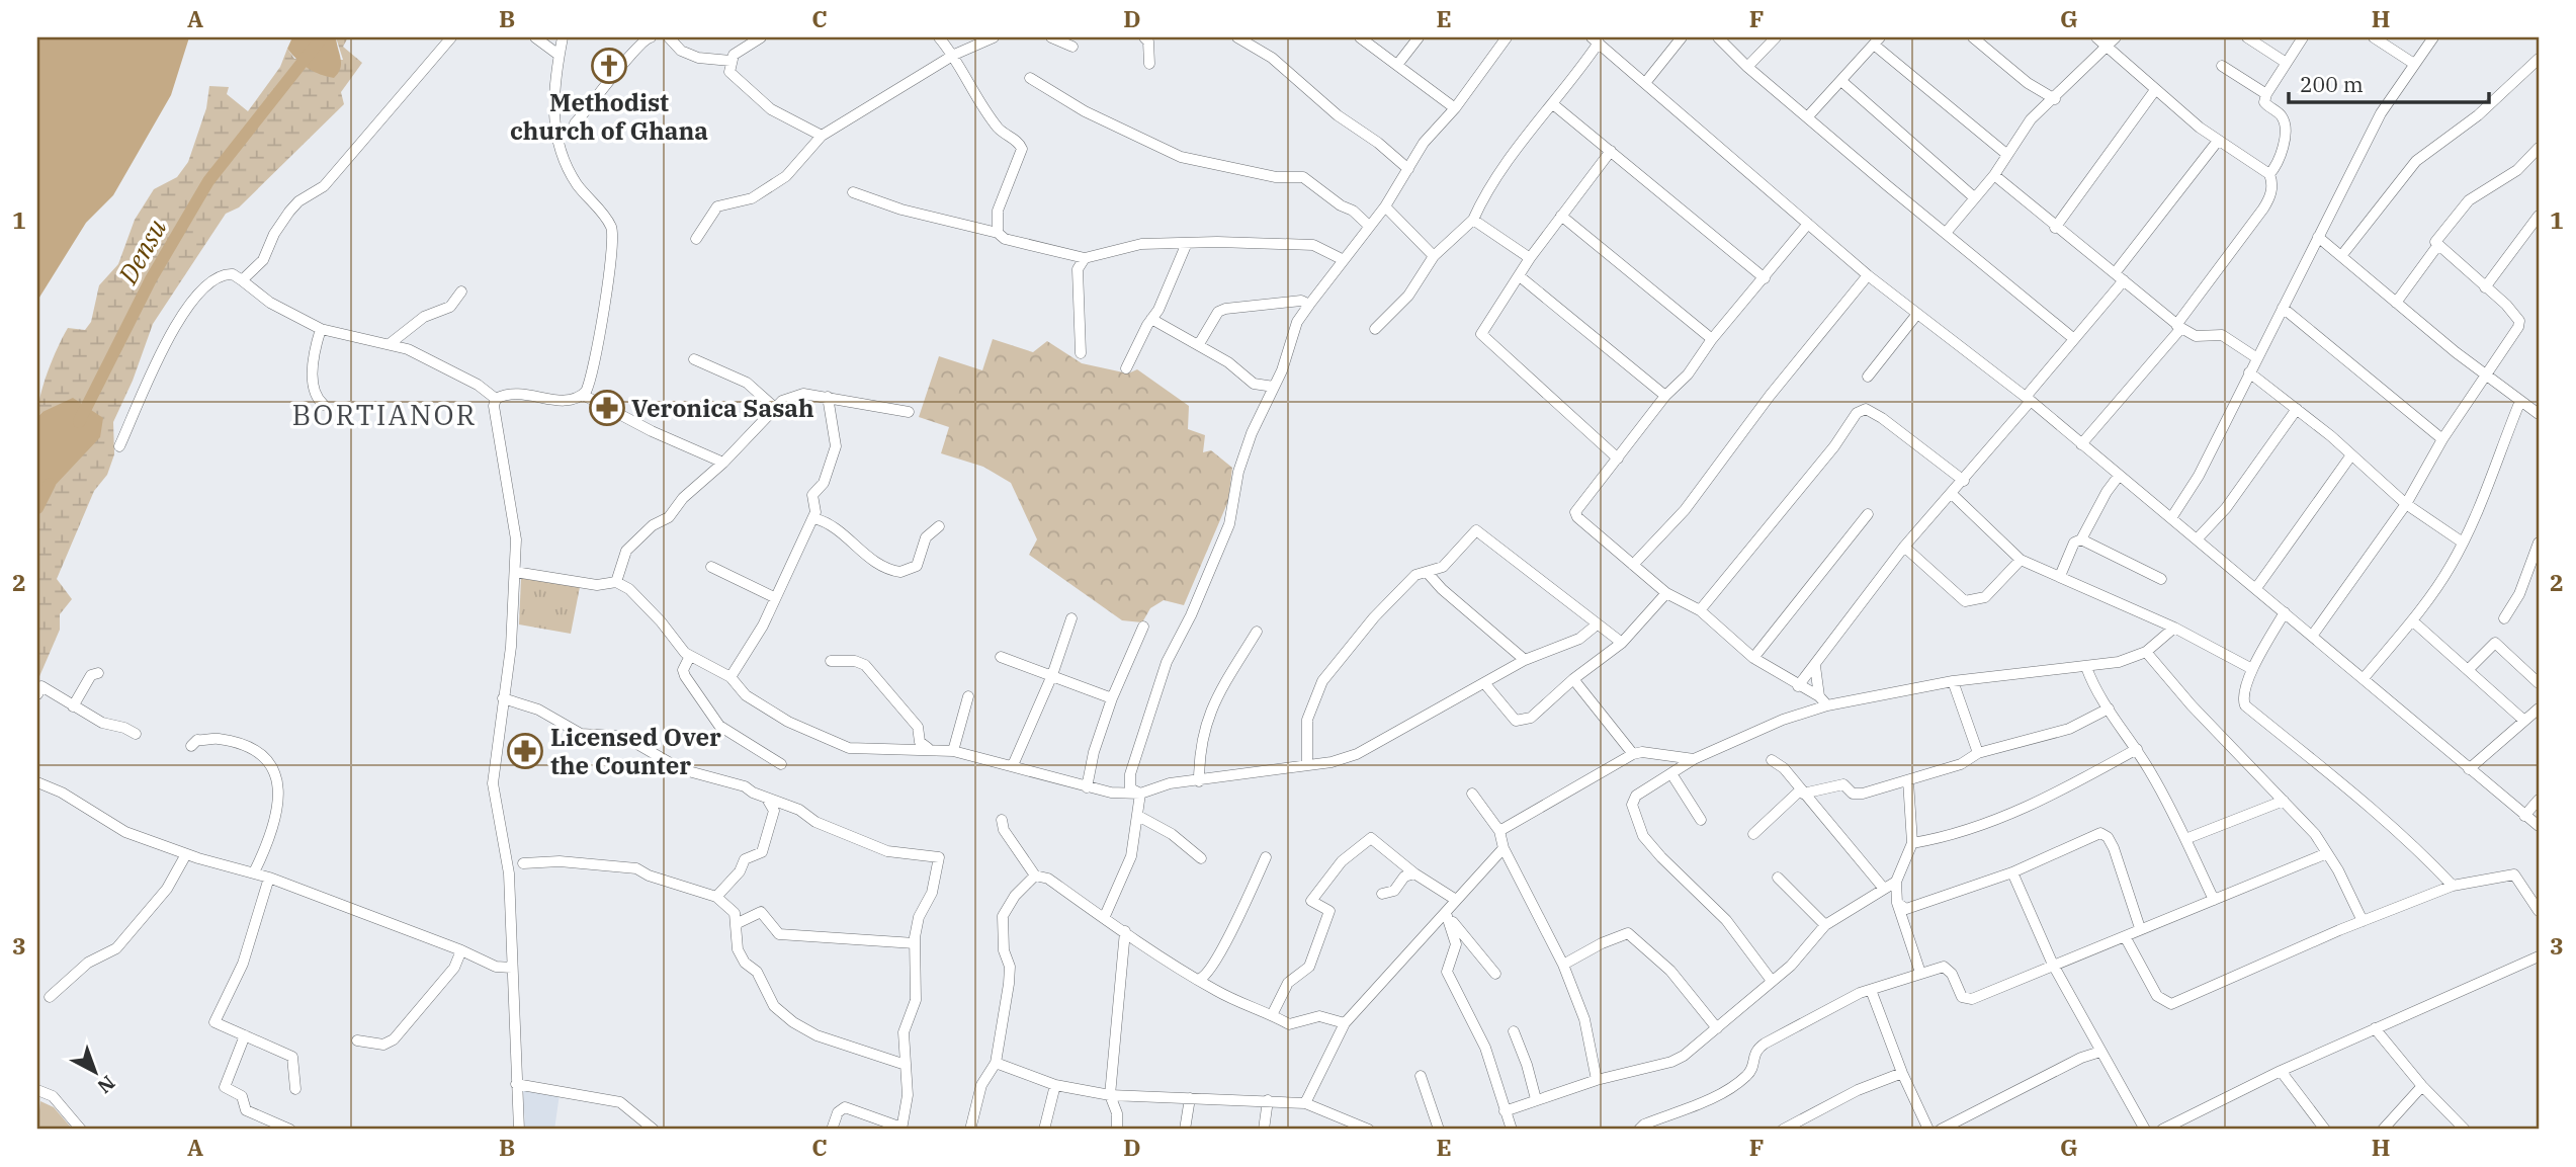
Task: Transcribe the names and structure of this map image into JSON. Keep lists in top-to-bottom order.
{
  "districts": ["BORTIANOR"],
  "water": ["Densu"],
  "places": {
    "church": ["Methodist church of Ghana"],
    "pharmacy": ["Veronica Sasah", "Licensed Over the Counter"]
  },
  "scale_bar": "200 m",
  "north": "bottom right",
  "grid": {
    "columns": [
      "A",
      "B",
      "C",
      "D",
      "E",
      "F",
      "G",
      "H"
    ],
    "rows": ["1", "2", "3"]
  }
}
